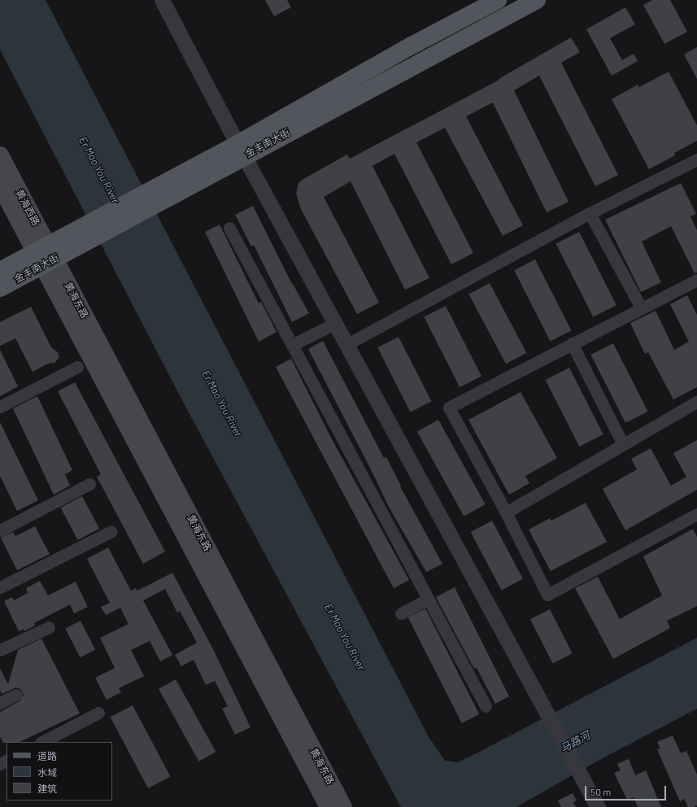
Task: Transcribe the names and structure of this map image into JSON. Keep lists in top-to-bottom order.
{
  "streets": {
    "main road": ["金丰南大街", "黄海西路", "黄海东路"]
  },
  "crossings": [
    ["金丰南大街", "黄海西路"],
    ["金丰南大街", "黄海东路"],
    ["黄海西路", "黄海东路"]
  ],
  "water": ["Er Mao You River", "马路河"],
  "legend": ["道路", "水域", "建筑"],
  "scale_bar": "50 m"
}
